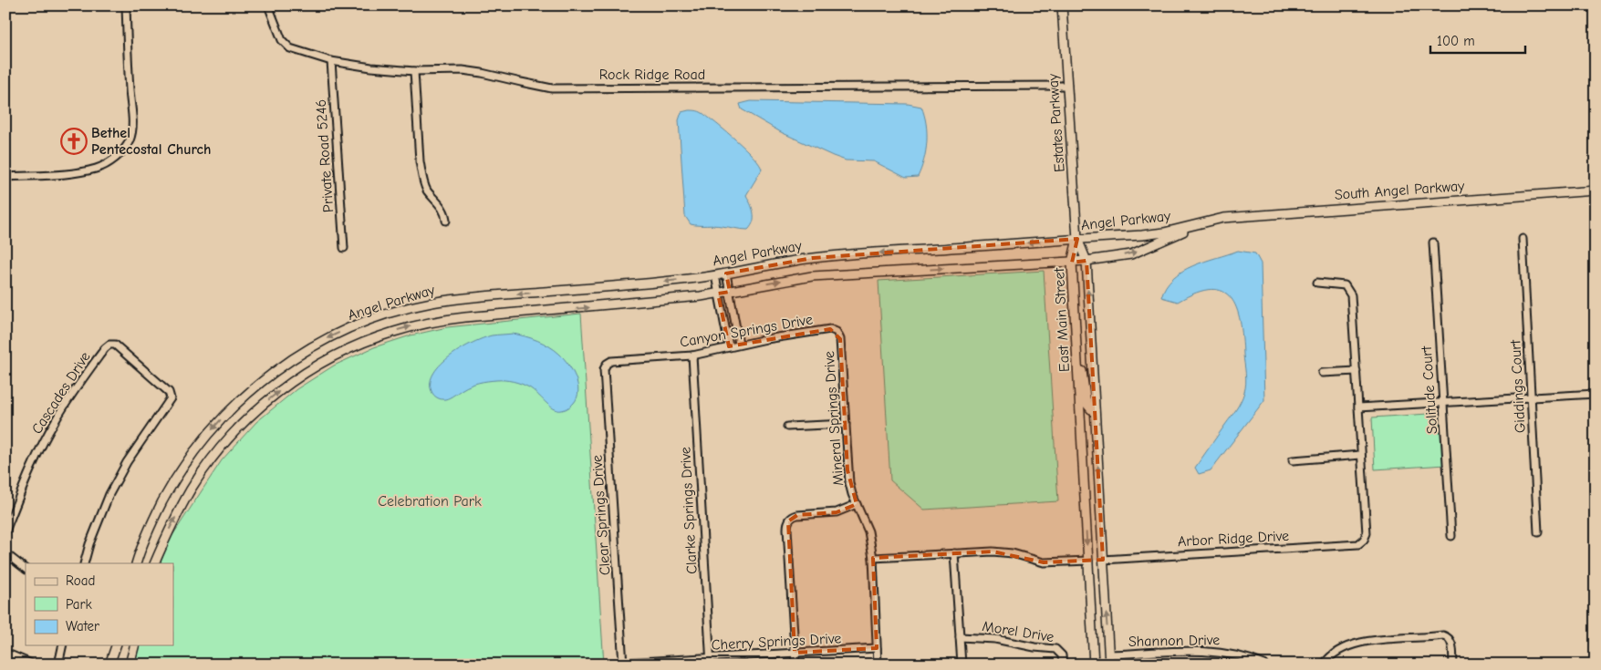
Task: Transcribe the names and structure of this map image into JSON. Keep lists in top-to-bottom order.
{
  "streets": {
    "main road": [
      "Estates Parkway",
      "South Angel Parkway",
      "Angel Parkway",
      "East Main Street"
    ],
    "street": [
      "Rock Ridge Road",
      "Private Road 5246",
      "Canyon Springs Drive",
      "Giddings Court",
      "Solitude Court",
      "Cascades Drive",
      "Mineral Springs Drive",
      "Clarke Springs Drive",
      "Clear Springs Drive",
      "Arbor Ridge Drive",
      "Morel Drive",
      "Shannon Drive",
      "Cherry Springs Drive"
    ]
  },
  "crossings": [
    ["Rock Ridge Road", "Estates Parkway"],
    ["Rock Ridge Road", "Private Road 5246"],
    ["Estates Parkway", "Angel Parkway"],
    ["Estates Parkway", "East Main Street"],
    ["South Angel Parkway", "Angel Parkway"],
    ["Angel Parkway", "East Main Street"],
    ["East Main Street", "Arbor Ridge Drive"],
    ["East Main Street", "Shannon Drive"],
    ["Canyon Springs Drive", "Mineral Springs Drive"],
    ["Canyon Springs Drive", "Clarke Springs Drive"],
    ["Canyon Springs Drive", "Clear Springs Drive"],
    ["Mineral Springs Drive", "Cherry Springs Drive"],
    ["Clarke Springs Drive", "Cherry Springs Drive"],
    ["Clear Springs Drive", "Cherry Springs Drive"]
  ],
  "parks": ["Celebration Park"],
  "places": {
    "church": ["Bethel Pentecostal Church"]
  },
  "legend": ["Road", "Park", "Water"],
  "scale_bar": "100 m"
}
